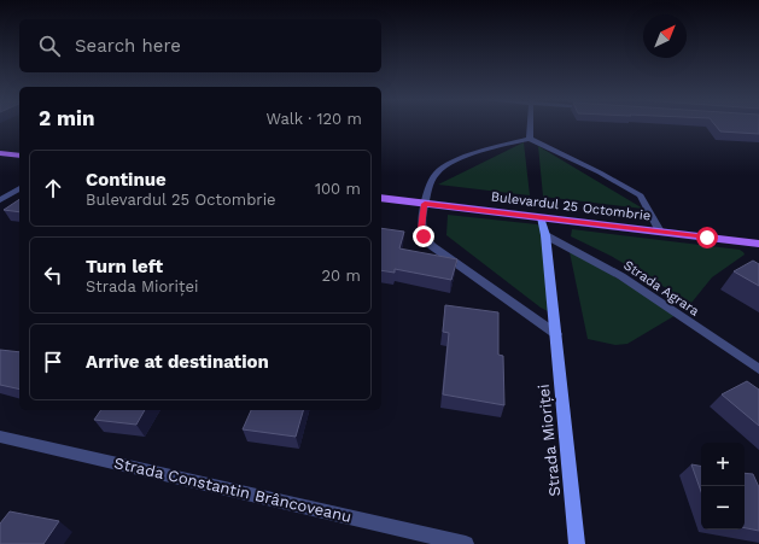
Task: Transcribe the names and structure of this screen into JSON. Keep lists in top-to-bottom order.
{
  "streets": {
    "main road": ["Bulevardul 25 Octombrie"],
    "street": ["Strada Agrara", "Strada Mioriței", "Strada Constantin Brâncoveanu"]
  },
  "crossings": [
    ["Bulevardul 25 Octombrie", "Strada Mioriței"],
    ["Strada Agrara", "Strada Mioriței"]
  ],
  "north": "top right",
  "page": {
    "search": "Search here",
    "heading": ["2 min", "Walk · 120 m"],
    "list": [
      ["Continue", "Bulevardul 25 Octombrie", "100 m"],
      ["Turn left", "Strada Mioriței", "20 m"],
      "Arrive at destination"
    ],
    "map_buttons": ["+", "−"]
  }
}
